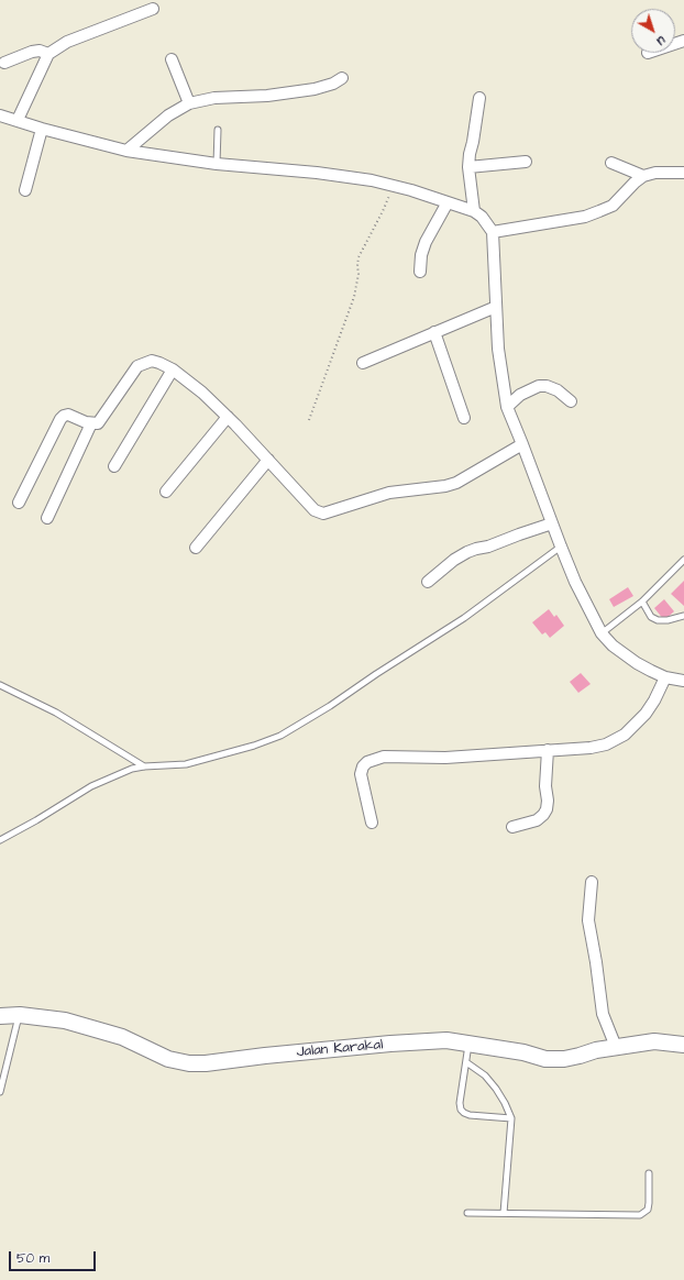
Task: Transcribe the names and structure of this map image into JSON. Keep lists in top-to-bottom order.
{
  "streets": {
    "main road": ["Jalan Karakal"]
  },
  "scale_bar": "50 m",
  "north": "bottom right"
}
